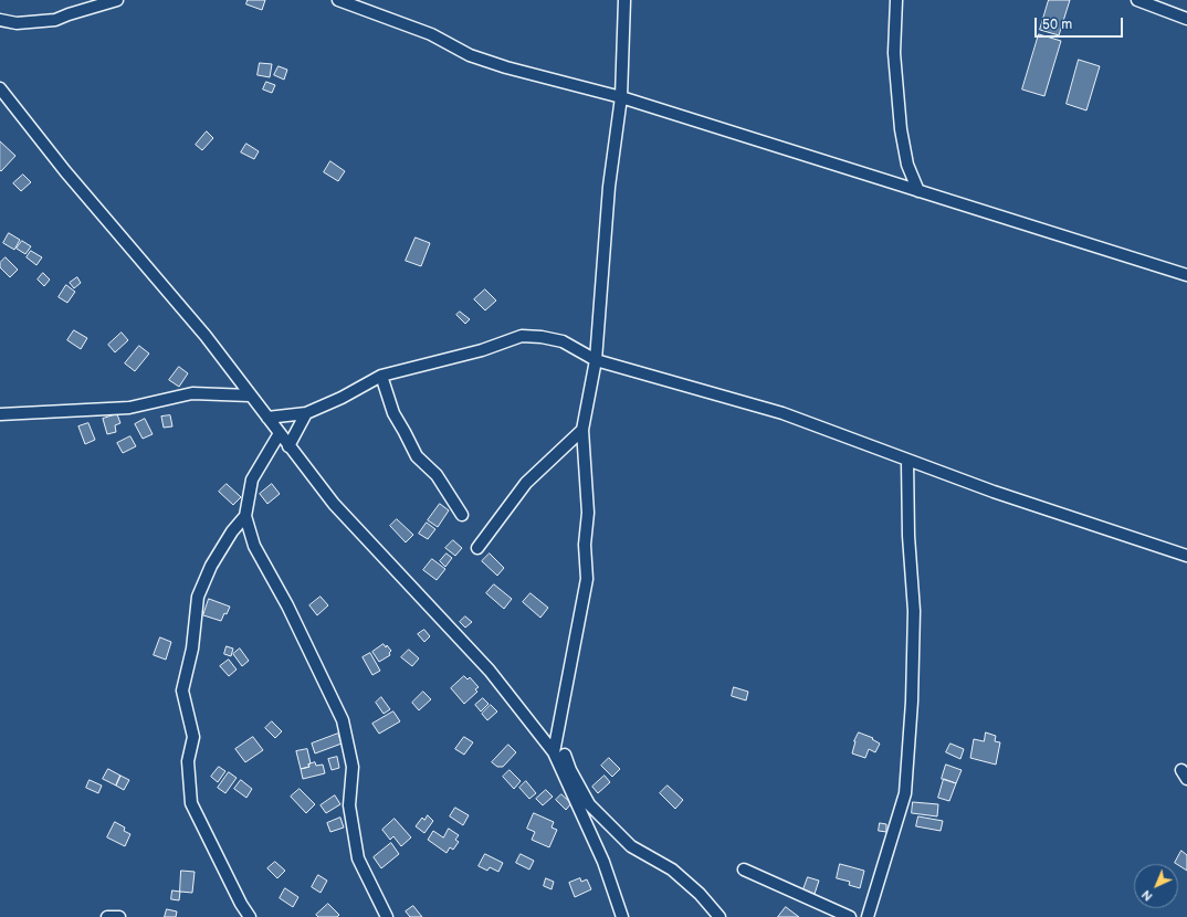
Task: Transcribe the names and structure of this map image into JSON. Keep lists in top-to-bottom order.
{
  "scale_bar": "50 m",
  "north": "bottom left"
}
